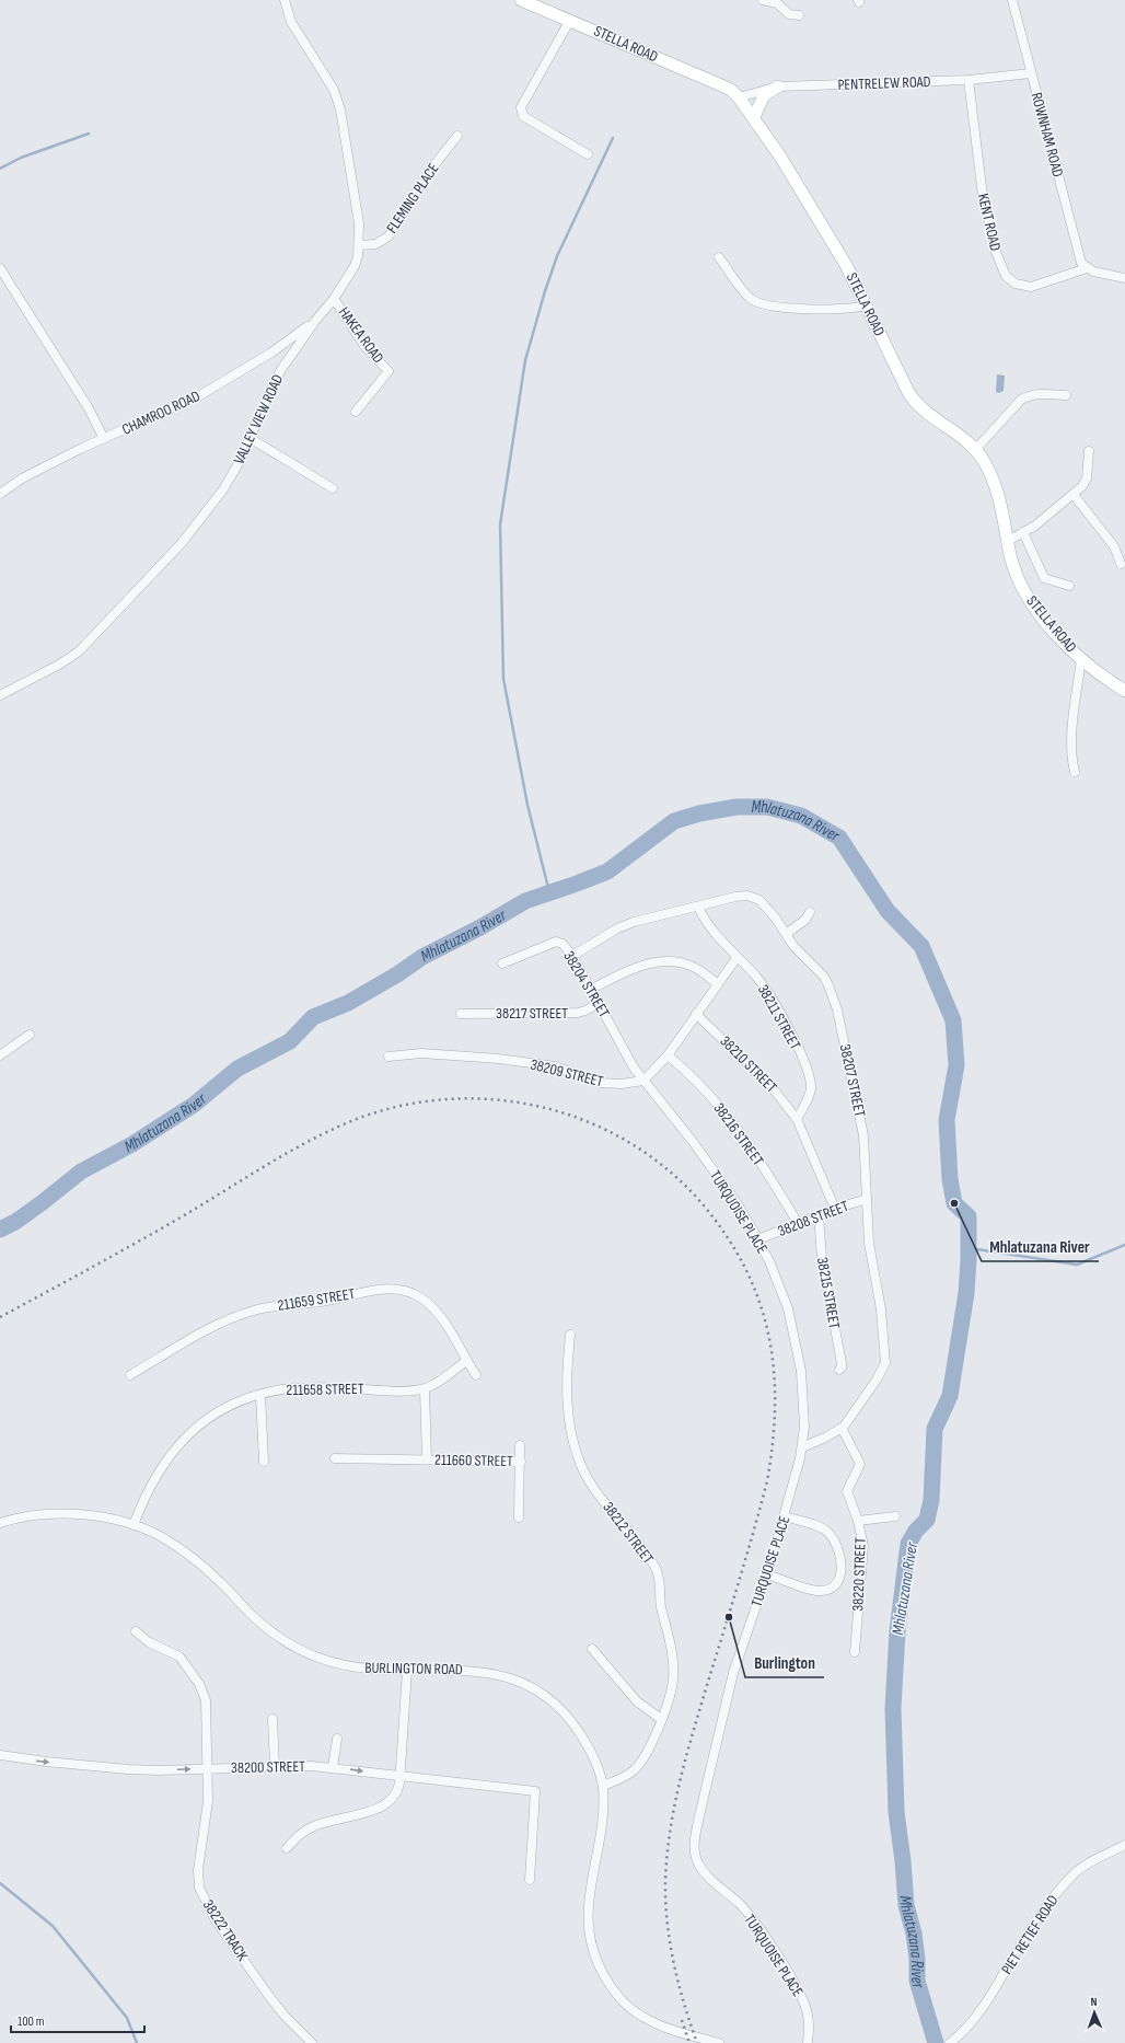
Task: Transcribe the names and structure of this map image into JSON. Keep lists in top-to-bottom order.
{
  "streets": {
    "main road": ["STELLA ROAD"],
    "street": [
      "PENTRELEW ROAD",
      "ROWNHAM ROAD",
      "FLEMING PLACE",
      "KENT ROAD",
      "HAKEA ROAD",
      "CHAMROO ROAD",
      "VALLEY VIEW ROAD",
      "38204 STREET",
      "38217 STREET",
      "38211 STREET",
      "38210 STREET",
      "38209 STREET",
      "38207 STREET",
      "38216 STREET",
      "TURQUOISE PLACE",
      "38208 STREET",
      "38215 STREET",
      "211659 STREET",
      "211658 STREET",
      "211660 STREET",
      "38212 STREET",
      "38220 STREET",
      "BURLINGTON ROAD",
      "38200 STREET",
      "38222 TRACK",
      "PIET RETIEF ROAD"
    ]
  },
  "crossings": [
    ["STELLA ROAD", "PENTRELEW ROAD"],
    ["PENTRELEW ROAD", "ROWNHAM ROAD"],
    ["PENTRELEW ROAD", "KENT ROAD"],
    ["ROWNHAM ROAD", "KENT ROAD"],
    ["FLEMING PLACE", "VALLEY VIEW ROAD"],
    ["HAKEA ROAD", "VALLEY VIEW ROAD"],
    ["CHAMROO ROAD", "VALLEY VIEW ROAD"],
    ["38204 STREET", "38217 STREET"],
    ["38204 STREET", "38209 STREET"],
    ["38204 STREET", "38207 STREET"],
    ["38204 STREET", "TURQUOISE PLACE"],
    ["38211 STREET", "38210 STREET"],
    ["38211 STREET", "38207 STREET"],
    ["38210 STREET", "38208 STREET"],
    ["38209 STREET", "TURQUOISE PLACE"],
    ["38207 STREET", "TURQUOISE PLACE"],
    ["38207 STREET", "38208 STREET"],
    ["38207 STREET", "38220 STREET"],
    ["38216 STREET", "38208 STREET"],
    ["TURQUOISE PLACE", "38208 STREET"],
    ["38208 STREET", "38215 STREET"],
    ["211658 STREET", "211660 STREET"],
    ["211658 STREET", "BURLINGTON ROAD"],
    ["38212 STREET", "BURLINGTON ROAD"],
    ["38200 STREET", "38222 TRACK"]
  ],
  "one_way": ["38200 STREET"],
  "water": ["Mhlatuzana River"],
  "places": ["Mhlatuzana River", "Burlington"],
  "scale_bar": "100 m",
  "north": "top"
}
